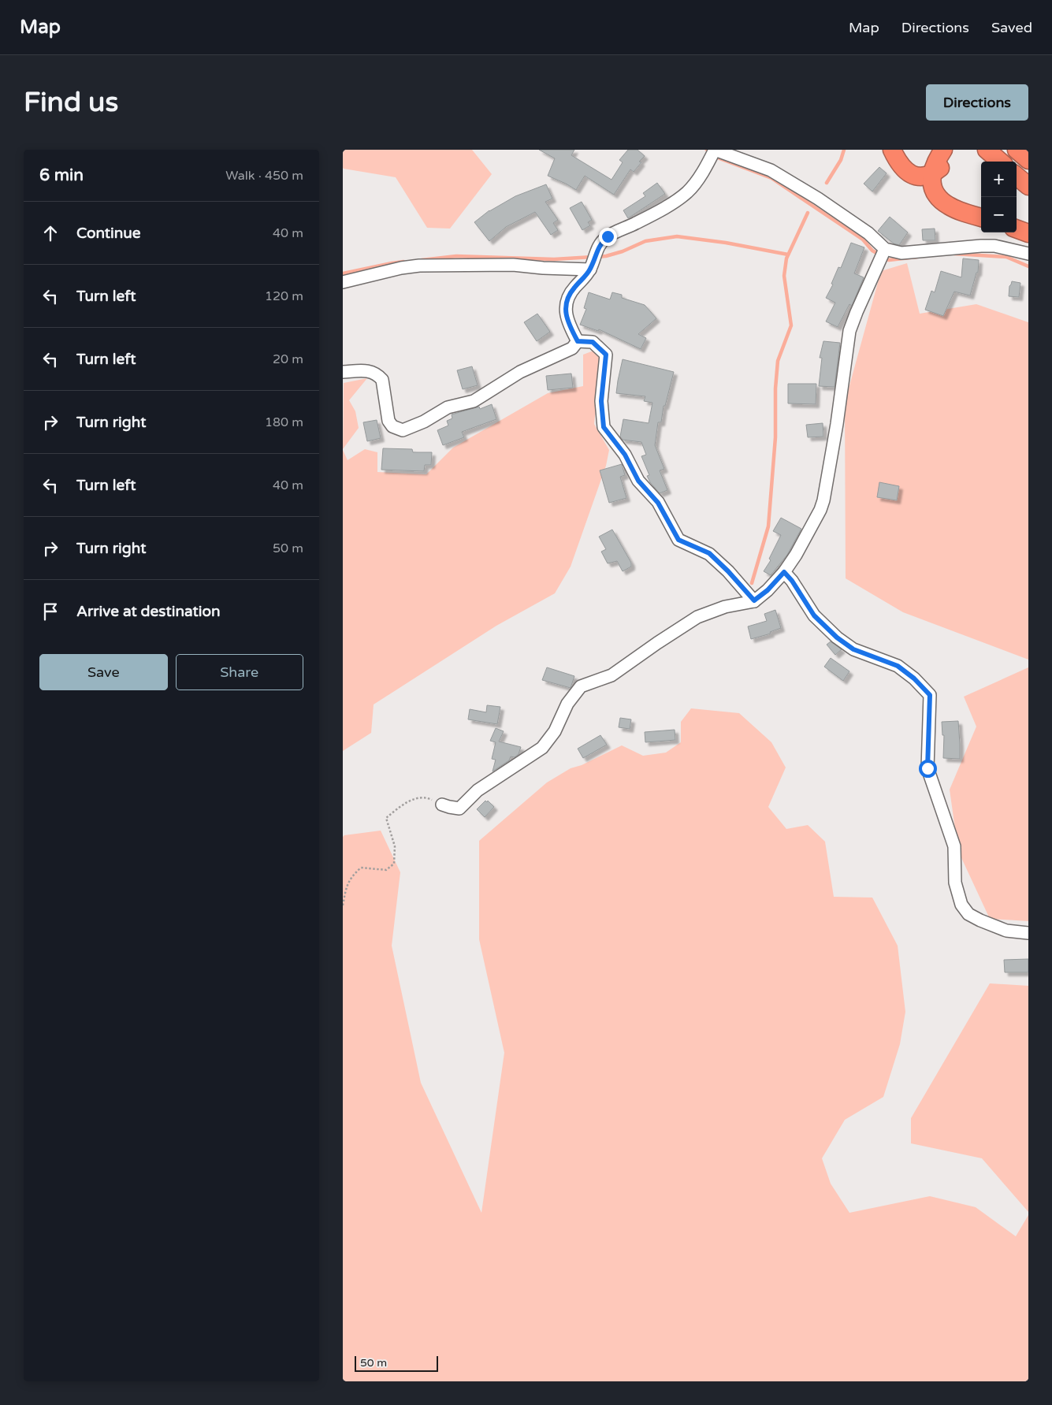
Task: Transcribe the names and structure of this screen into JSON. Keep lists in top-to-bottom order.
{
  "scale_bar": "50 m",
  "page": {
    "header": "Map",
    "nav": ["Map", "Directions", "Saved"],
    "buttons": [
      "Directions",
      ["Save", "Share"]
    ],
    "title": "Find us",
    "heading": ["6 min", "Walk · 450 m"],
    "map_buttons": ["+", "−"],
    "list": [
      ["Continue", "40 m"],
      ["Turn left", "120 m"],
      ["Turn left", "20 m"],
      ["Turn right", "180 m"],
      ["Turn left", "40 m"],
      ["Turn right", "50 m"],
      "Arrive at destination"
    ],
    "scale": "50 m"
  }
}
